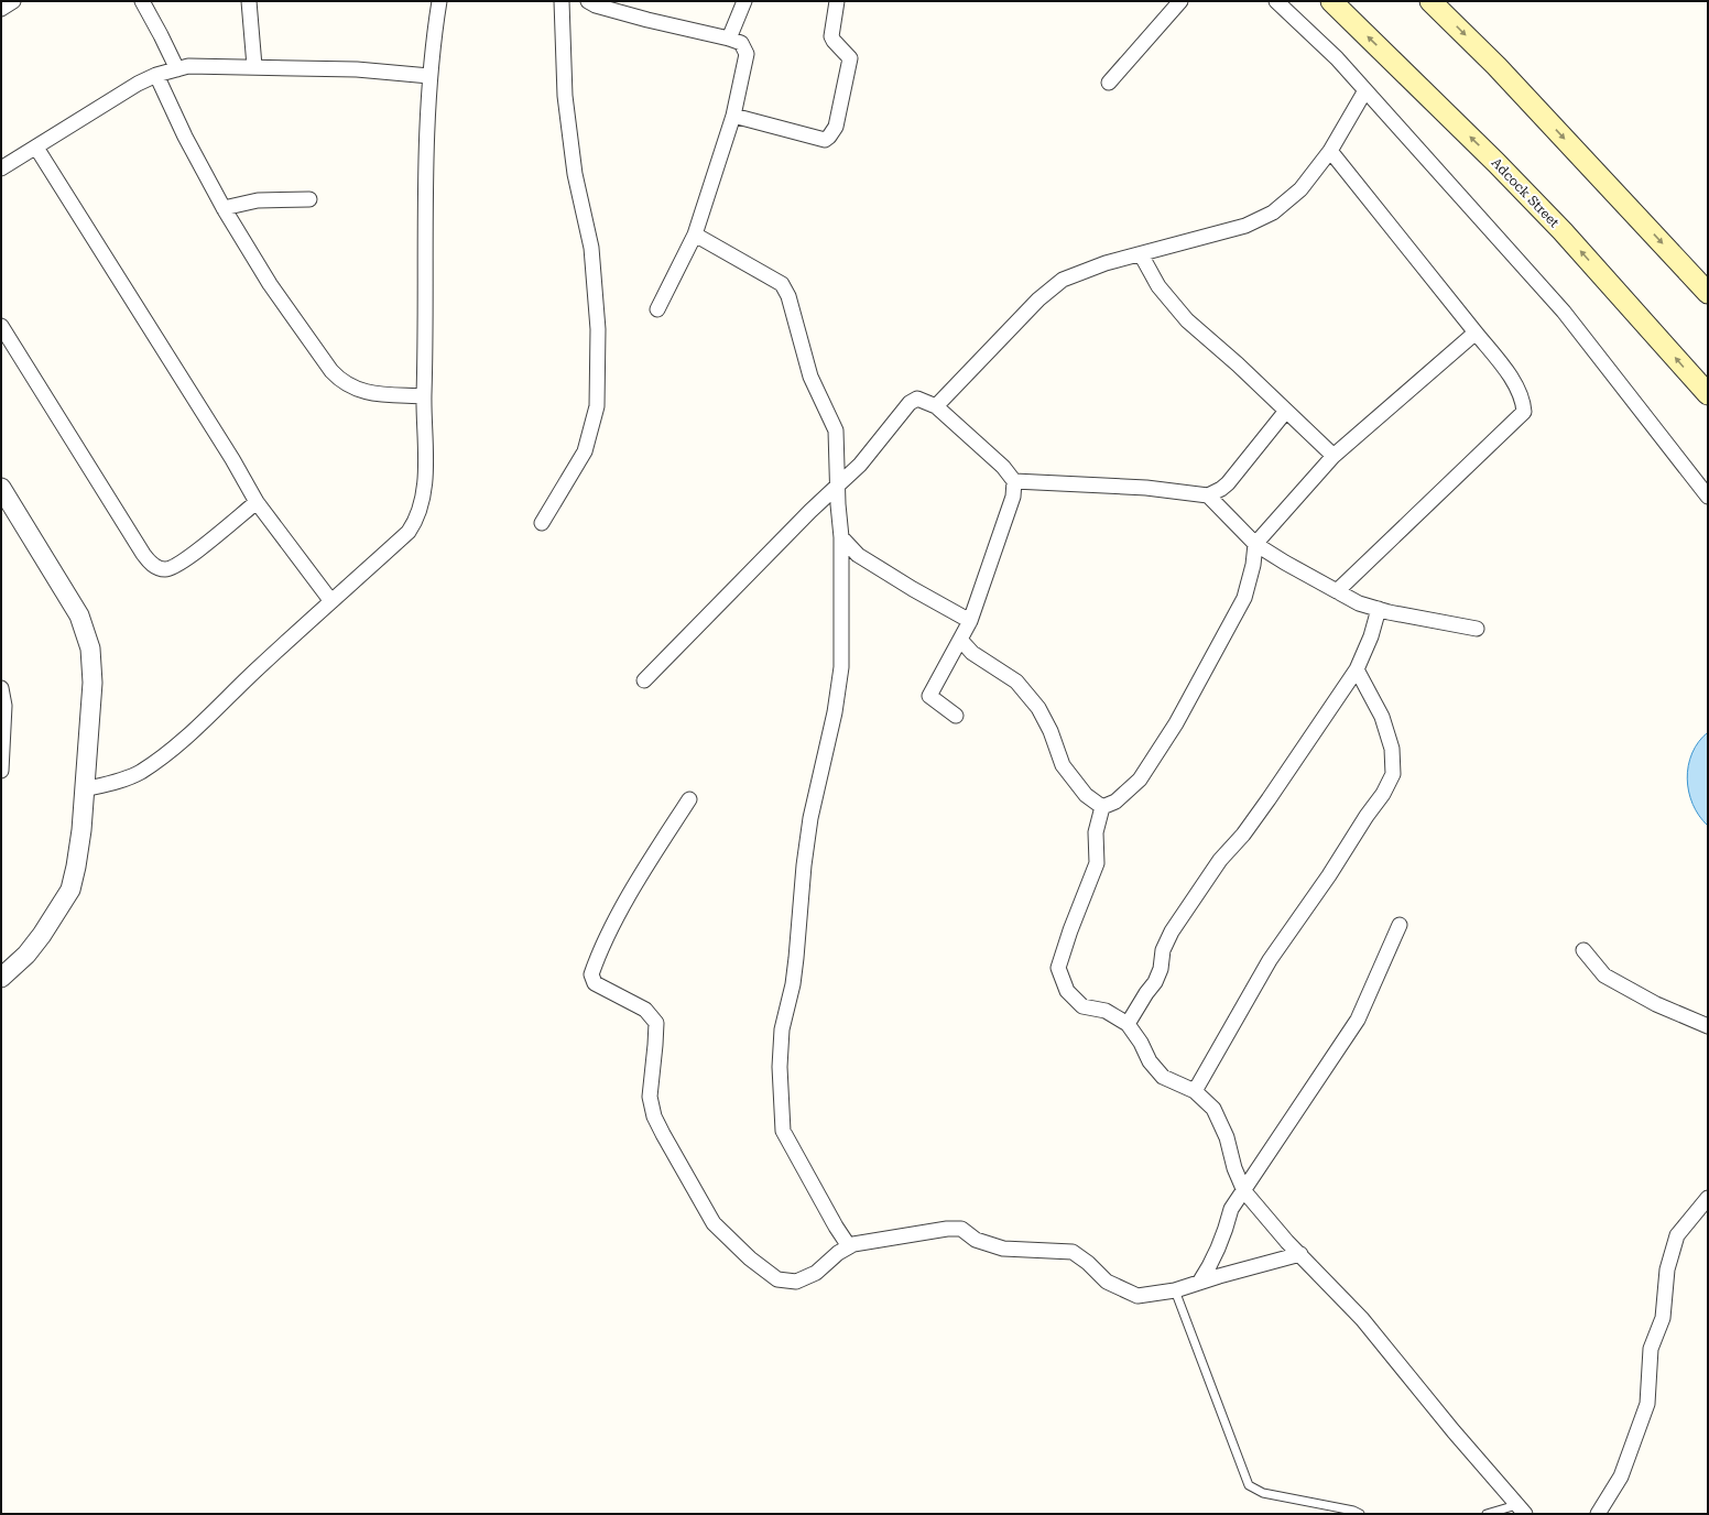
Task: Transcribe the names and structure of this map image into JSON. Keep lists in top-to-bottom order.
{
  "streets": {
    "main road": ["Adcock Street"]
  }
}
